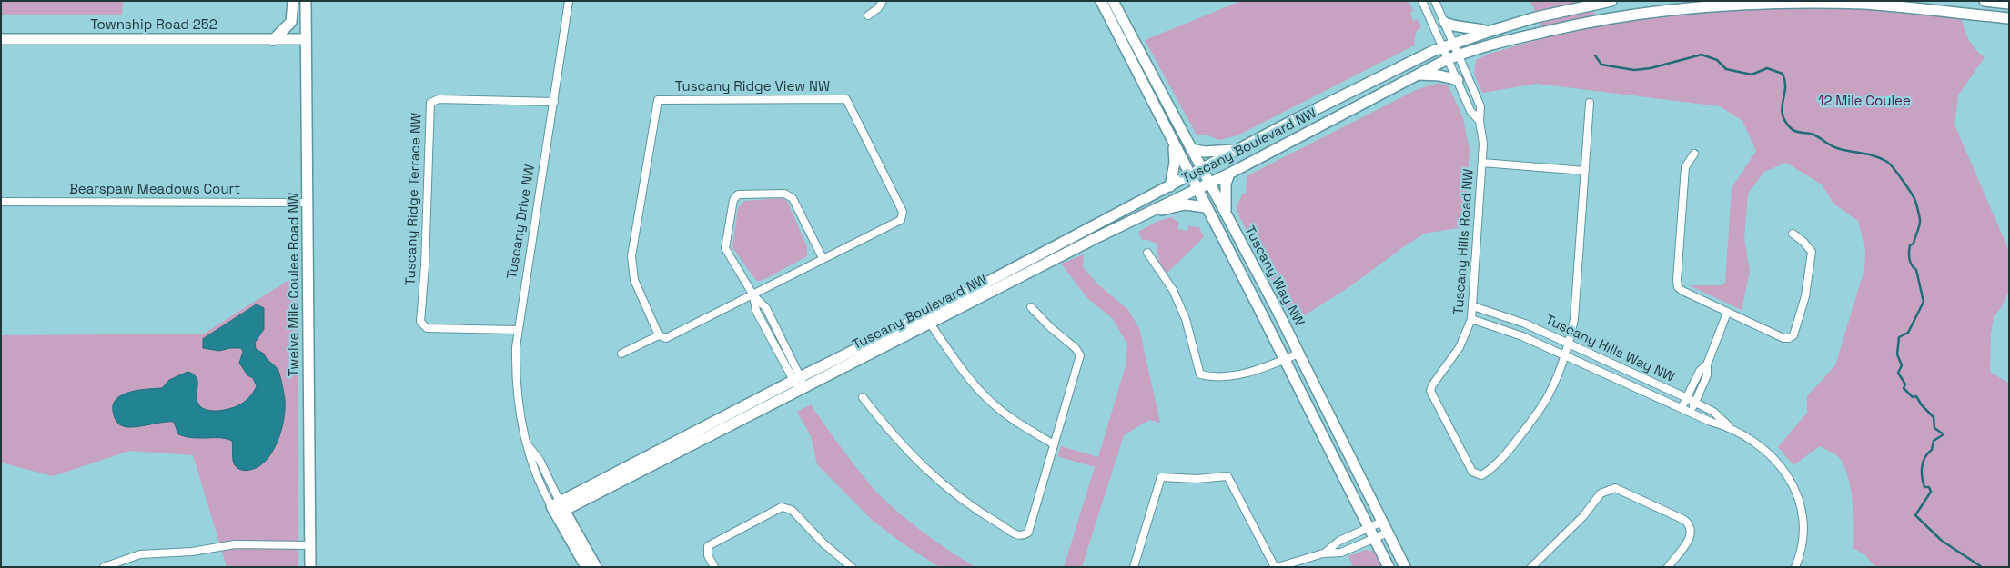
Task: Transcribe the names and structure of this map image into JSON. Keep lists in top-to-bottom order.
{
  "streets": {
    "street": [
      "Township Road 252",
      "Tuscany Ridge View NW",
      "Tuscany Boulevard NW",
      "Bearspaw Meadows Court",
      "Tuscany Ridge Terrace NW",
      "Tuscany Drive NW",
      "Tuscany Hills Road NW",
      "Tuscany Way NW",
      "Twelve Mile Coulee Road NW",
      "Tuscany Hills Way NW"
    ]
  },
  "crossings": [
    ["Township Road 252", "Twelve Mile Coulee Road NW"],
    ["Tuscany Boulevard NW", "Tuscany Drive NW"],
    ["Tuscany Boulevard NW", "Tuscany Hills Road NW"],
    ["Tuscany Boulevard NW", "Tuscany Way NW"],
    ["Bearspaw Meadows Court", "Twelve Mile Coulee Road NW"],
    ["Tuscany Ridge Terrace NW", "Tuscany Drive NW"],
    ["Tuscany Hills Road NW", "Tuscany Hills Way NW"]
  ],
  "parks": ["12 Mile Coulee"]
}
